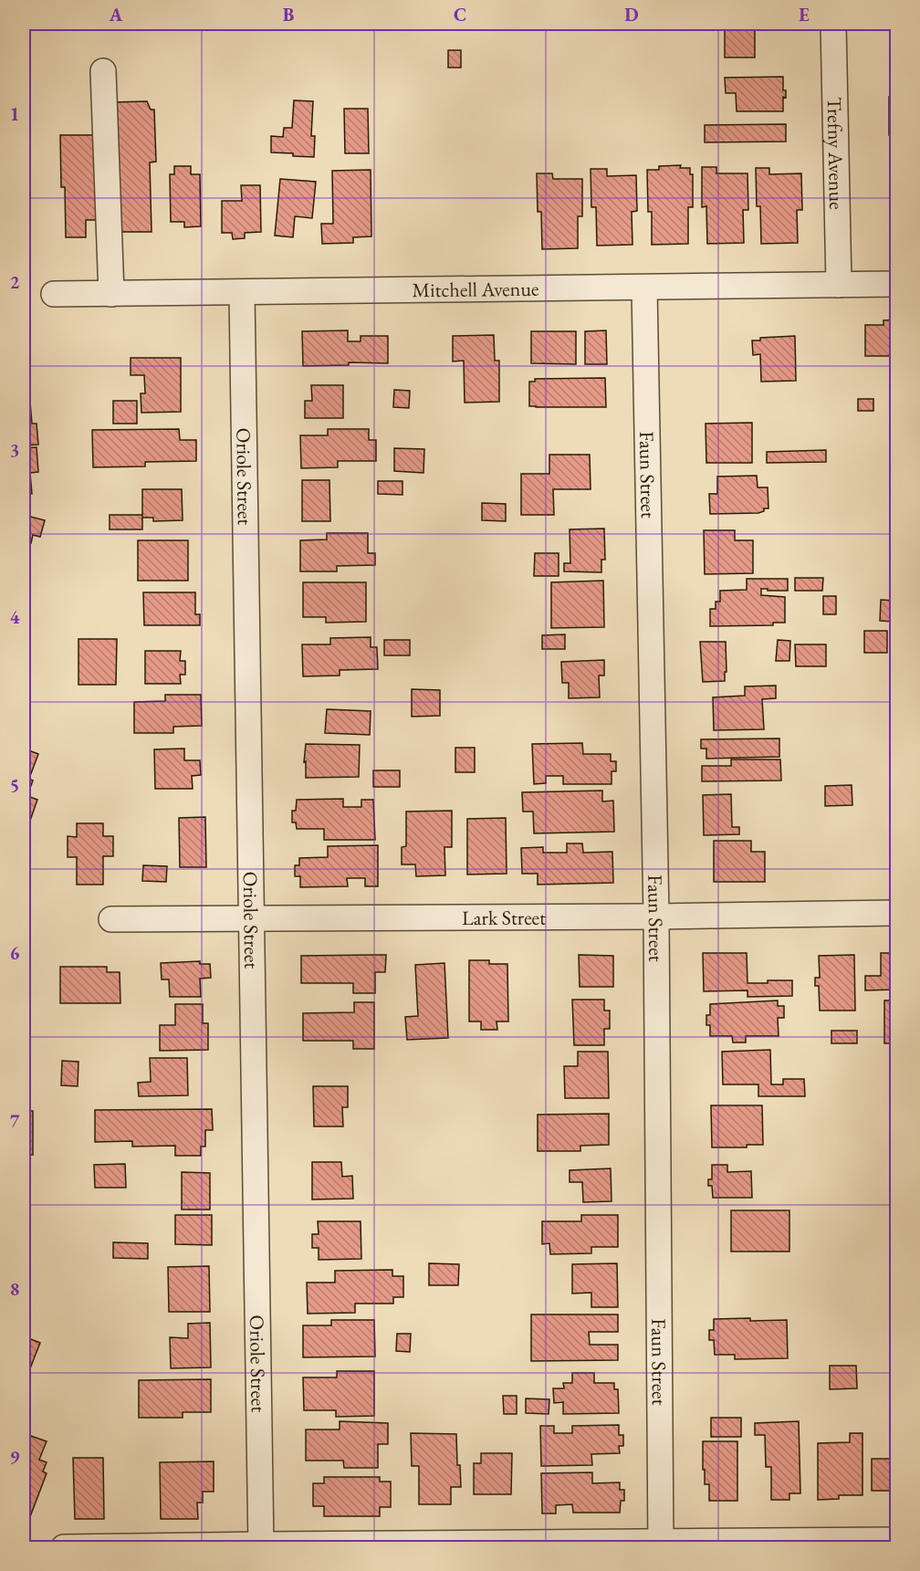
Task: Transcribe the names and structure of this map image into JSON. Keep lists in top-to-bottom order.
{
  "streets": {
    "street": [
      "Trefny Avenue",
      "Mitchell Avenue",
      "Faun Street",
      "Oriole Street",
      "Lark Street"
    ]
  },
  "crossings": [
    ["Trefny Avenue", "Mitchell Avenue"],
    ["Mitchell Avenue", "Faun Street"],
    ["Mitchell Avenue", "Oriole Street"],
    ["Faun Street", "Lark Street"],
    ["Oriole Street", "Lark Street"]
  ],
  "grid": {
    "columns": [
      "A",
      "B",
      "C",
      "D",
      "E"
    ],
    "rows": [
      "1",
      "2",
      "3",
      "4",
      "5",
      "6",
      "7",
      "8",
      "9"
    ]
  }
}
